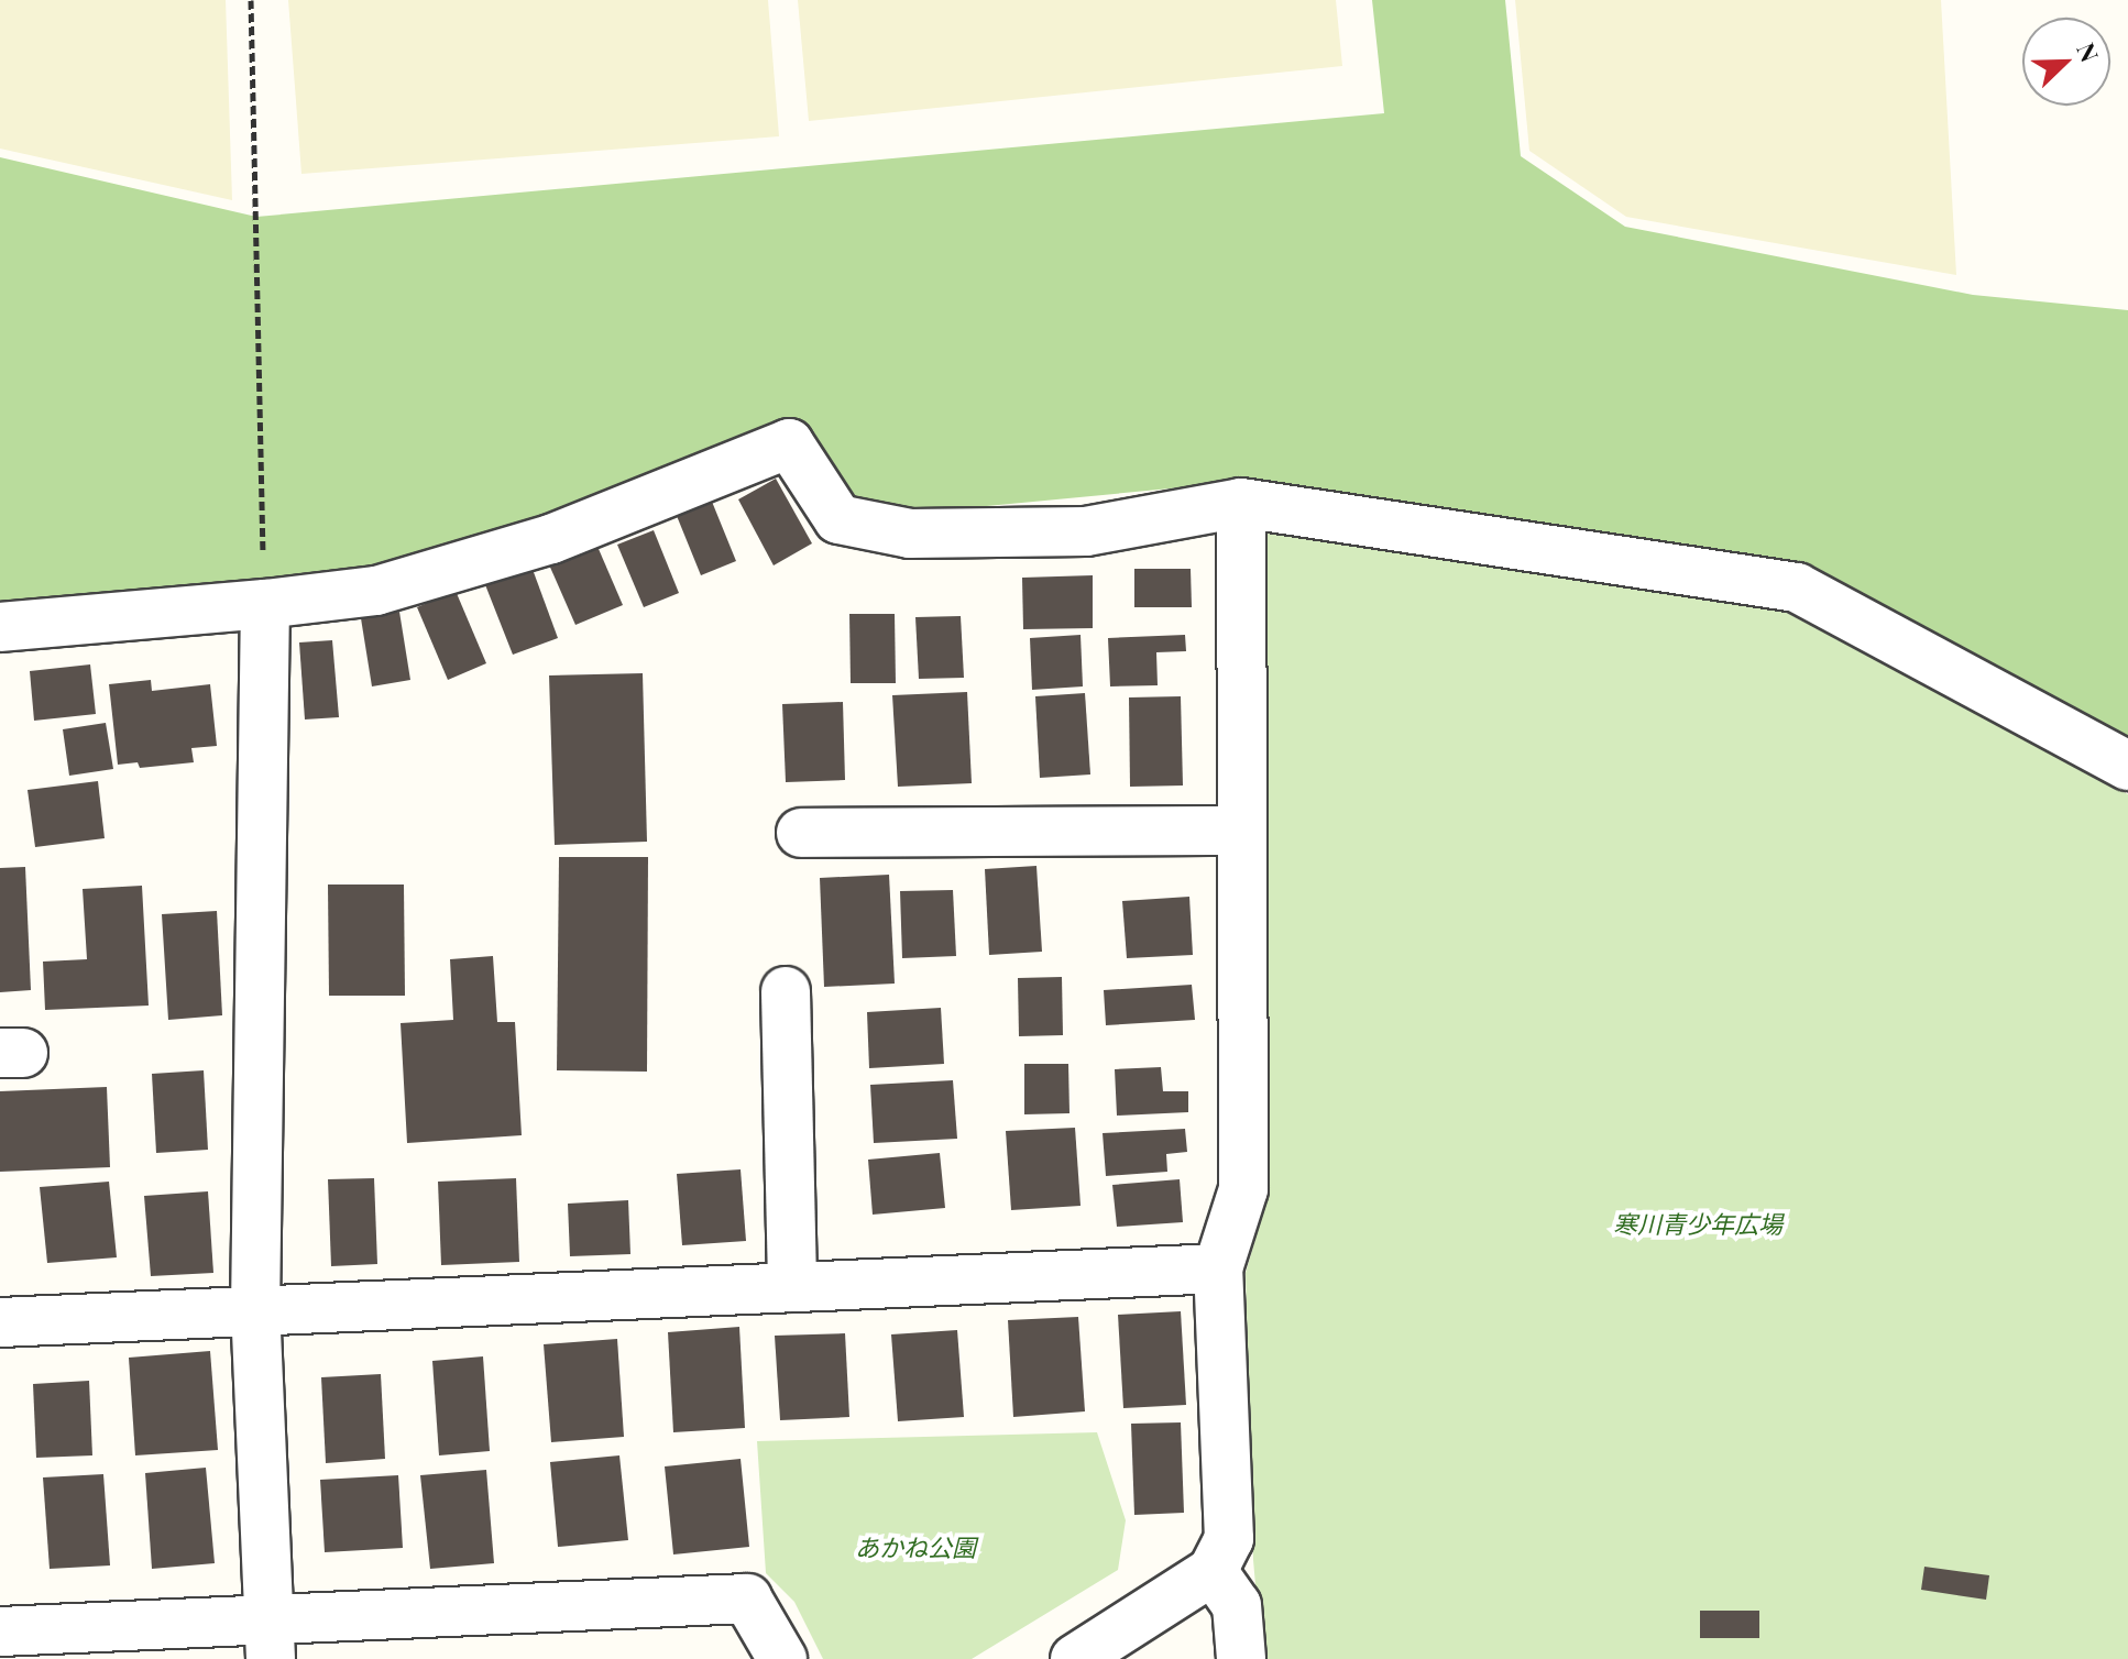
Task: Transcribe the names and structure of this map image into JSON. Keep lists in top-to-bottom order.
{
  "parks": ["寒川青少年広場", "あかね公園"],
  "north": "top right"
}
